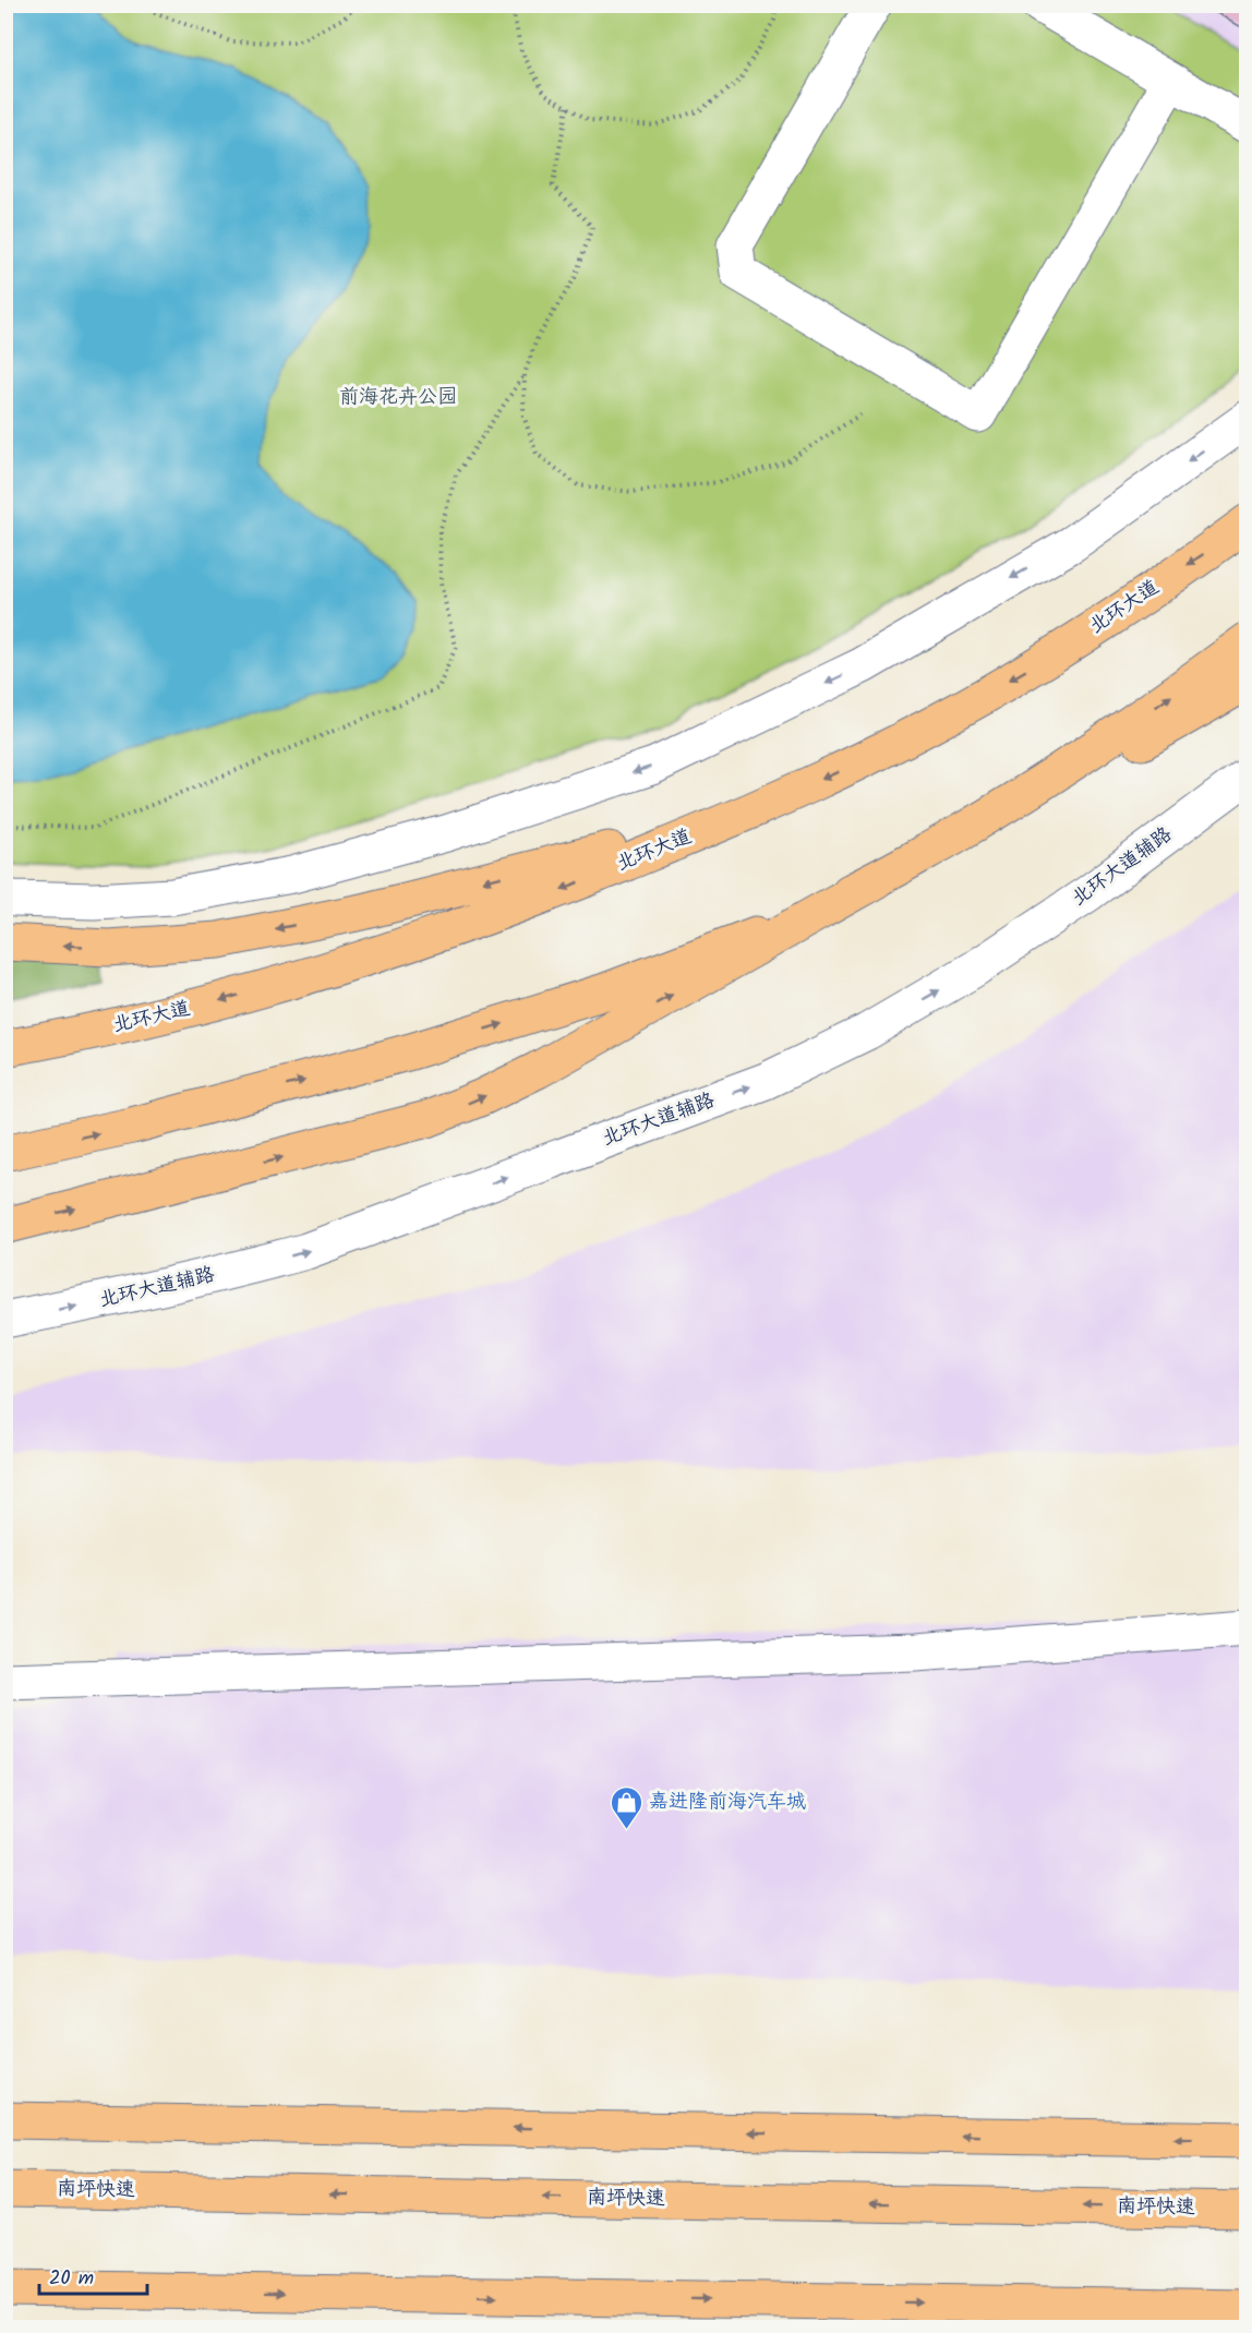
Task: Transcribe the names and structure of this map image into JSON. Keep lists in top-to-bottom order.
{
  "streets": {
    "main road": ["北环大道", "南坪快速"],
    "street": ["北环大道辅路"]
  },
  "one_way": ["北环大道辅路"],
  "parks": ["前海花卉公园"],
  "places": {
    "shop": ["嘉进隆前海汽车城"]
  },
  "scale_bar": "20 m"
}
